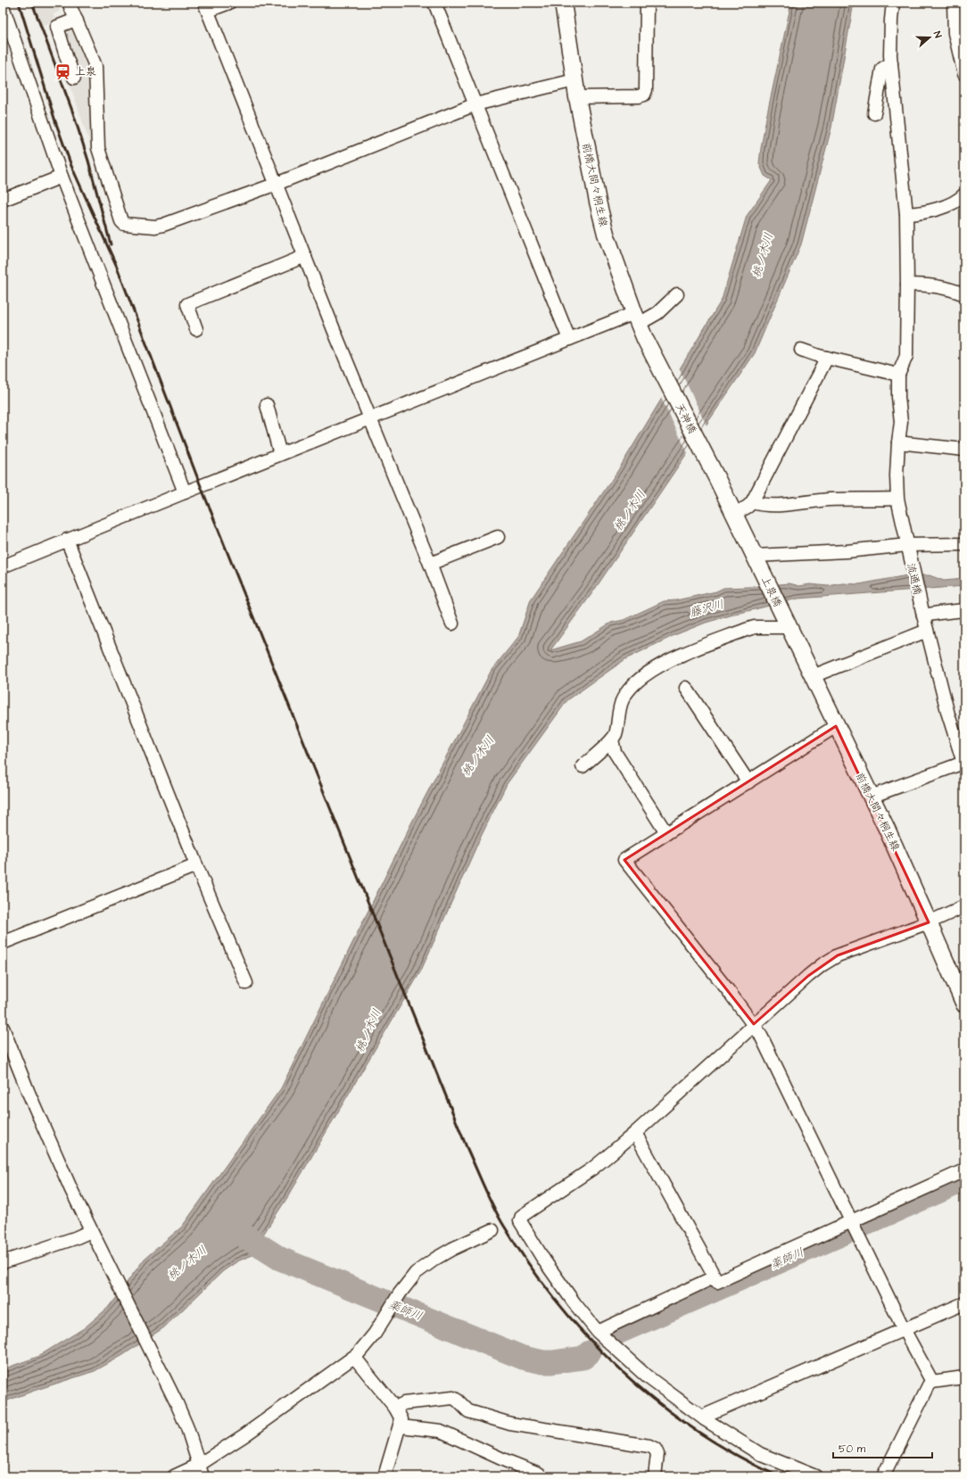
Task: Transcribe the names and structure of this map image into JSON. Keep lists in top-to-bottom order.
{
  "streets": {
    "main road": ["前橋大間々桐生線", "天神橋", "上泉橋"],
    "street": ["流通橋"]
  },
  "crossings": [
    ["前橋大間々桐生線", "天神橋"],
    ["前橋大間々桐生線", "上泉橋"]
  ],
  "water": ["桃ノ木川", "藤沢川", "薬師川"],
  "places": {
    "station": ["上泉"]
  },
  "scale_bar": "50 m",
  "north": "right"
}
